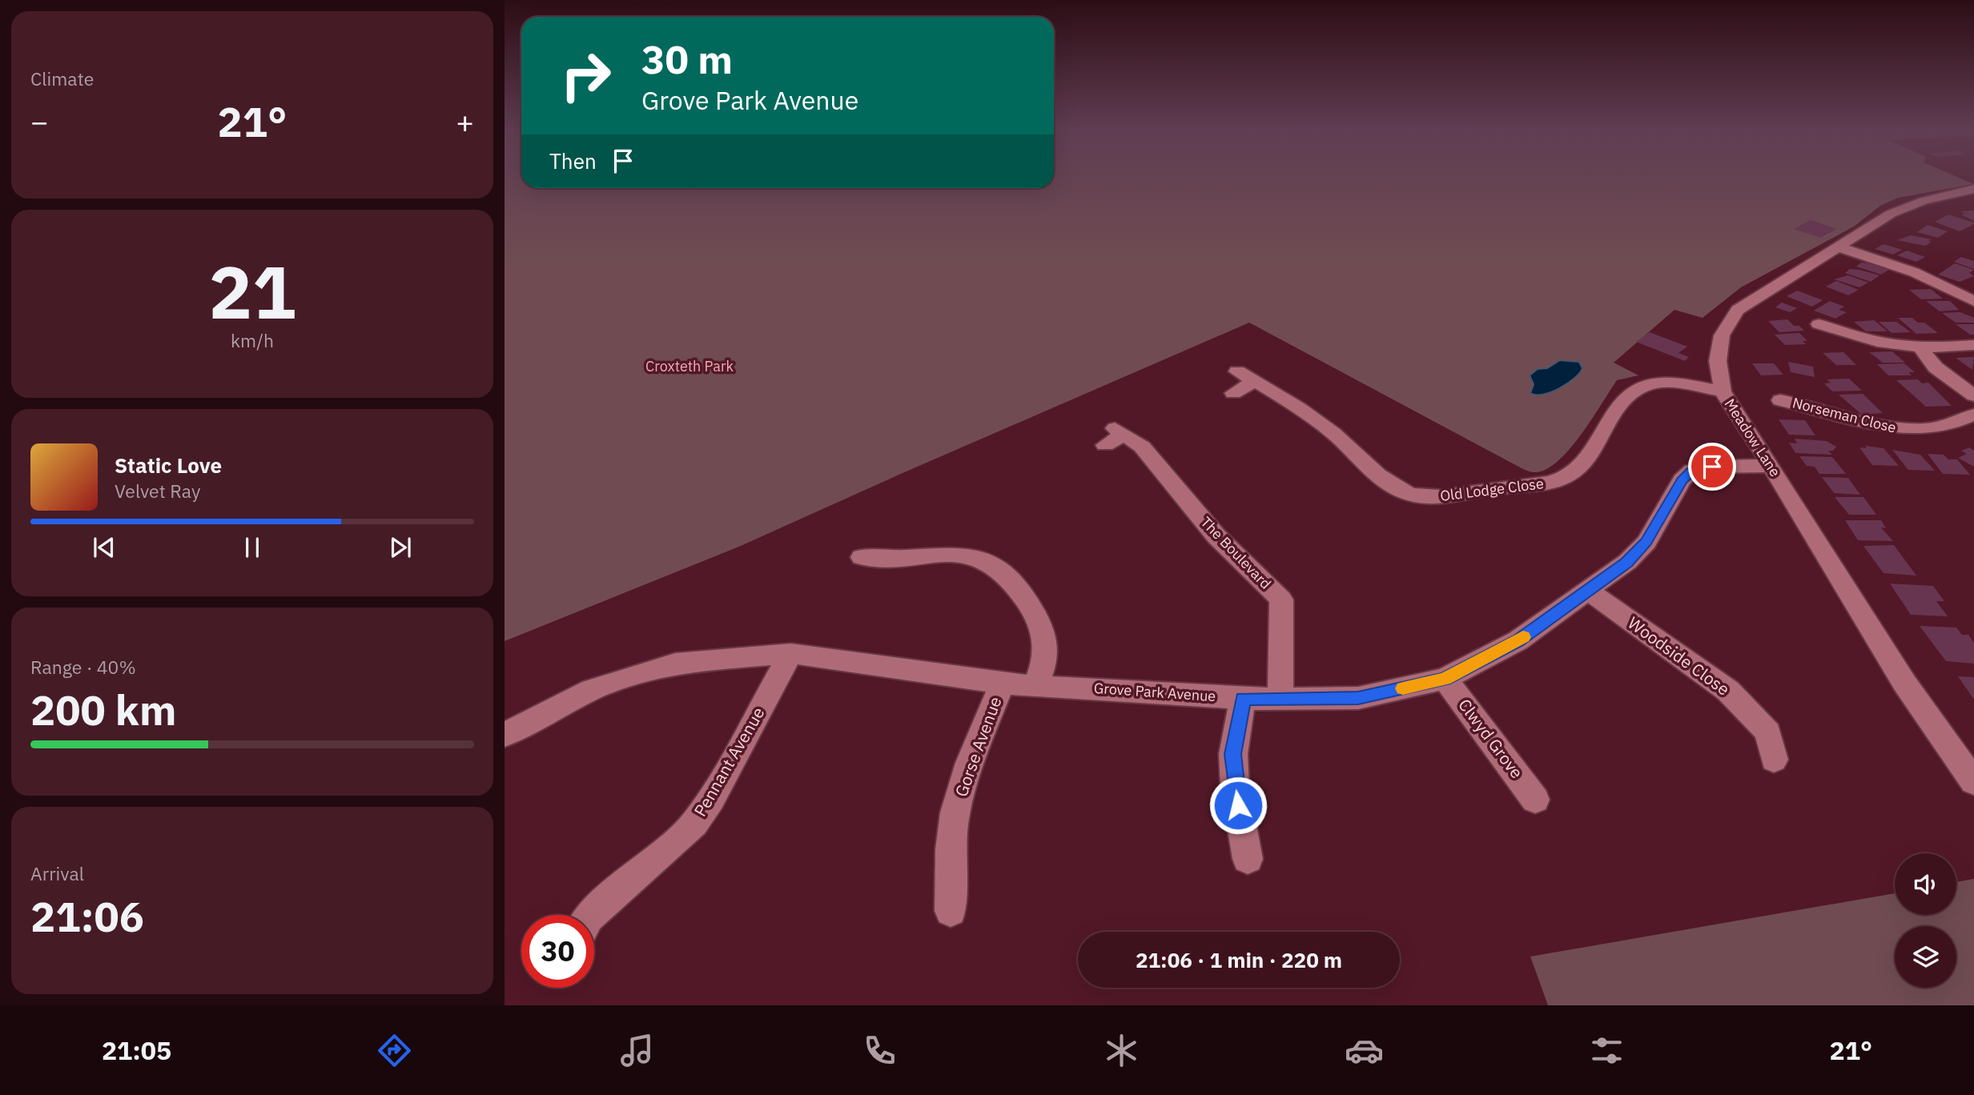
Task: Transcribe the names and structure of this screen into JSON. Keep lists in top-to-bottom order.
{
  "streets": {
    "street": [
      "Norseman Close",
      "Meadow Lane",
      "Old Lodge Close",
      "The Boulevard",
      "Woodside Close",
      "Grove Park Avenue",
      "Clwyd Grove",
      "Gorse Avenue",
      "Pennant Avenue"
    ]
  },
  "crossings": [
    ["Meadow Lane", "Old Lodge Close"],
    ["Meadow Lane", "Grove Park Avenue"],
    ["The Boulevard", "Grove Park Avenue"],
    ["Woodside Close", "Grove Park Avenue"],
    ["Grove Park Avenue", "Clwyd Grove"],
    ["Grove Park Avenue", "Gorse Avenue"],
    ["Grove Park Avenue", "Pennant Avenue"]
  ],
  "parks": ["Croxteth Park"],
  "page": {
    "tile": [
      "Climate",
      ["21", "km/h"],
      ["Range · 40%", "200 km"],
      ["Arrival", "21:06"]
    ],
    "turn": ["30 m", "Grove Park Avenue"],
    "heat": ["−", "21°", "+"],
    "then": "Then",
    "song": ["Static Love", "Velvet Ray"],
    "limit": "30",
    "trip": "21:06 · 1 min · 220 m",
    "tabs": ["21:05", "21°"]
  }
}
